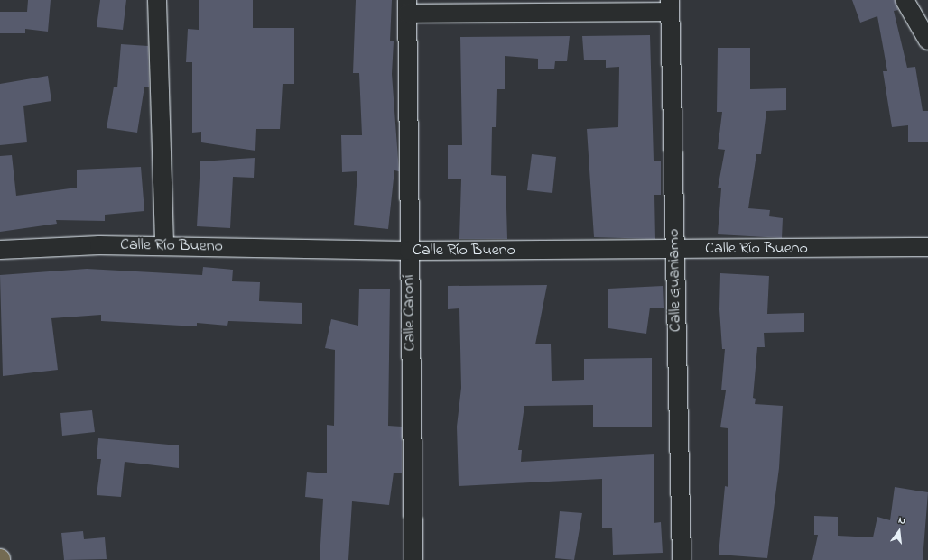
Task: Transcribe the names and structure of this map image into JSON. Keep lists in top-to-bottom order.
{
  "streets": {
    "street": ["Calle Río Bueno", "Calle Guaniamo", "Calle Caroní"]
  },
  "crossings": [
    ["Calle Río Bueno", "Calle Guaniamo"],
    ["Calle Río Bueno", "Calle Caroní"]
  ],
  "north": "top"
}
